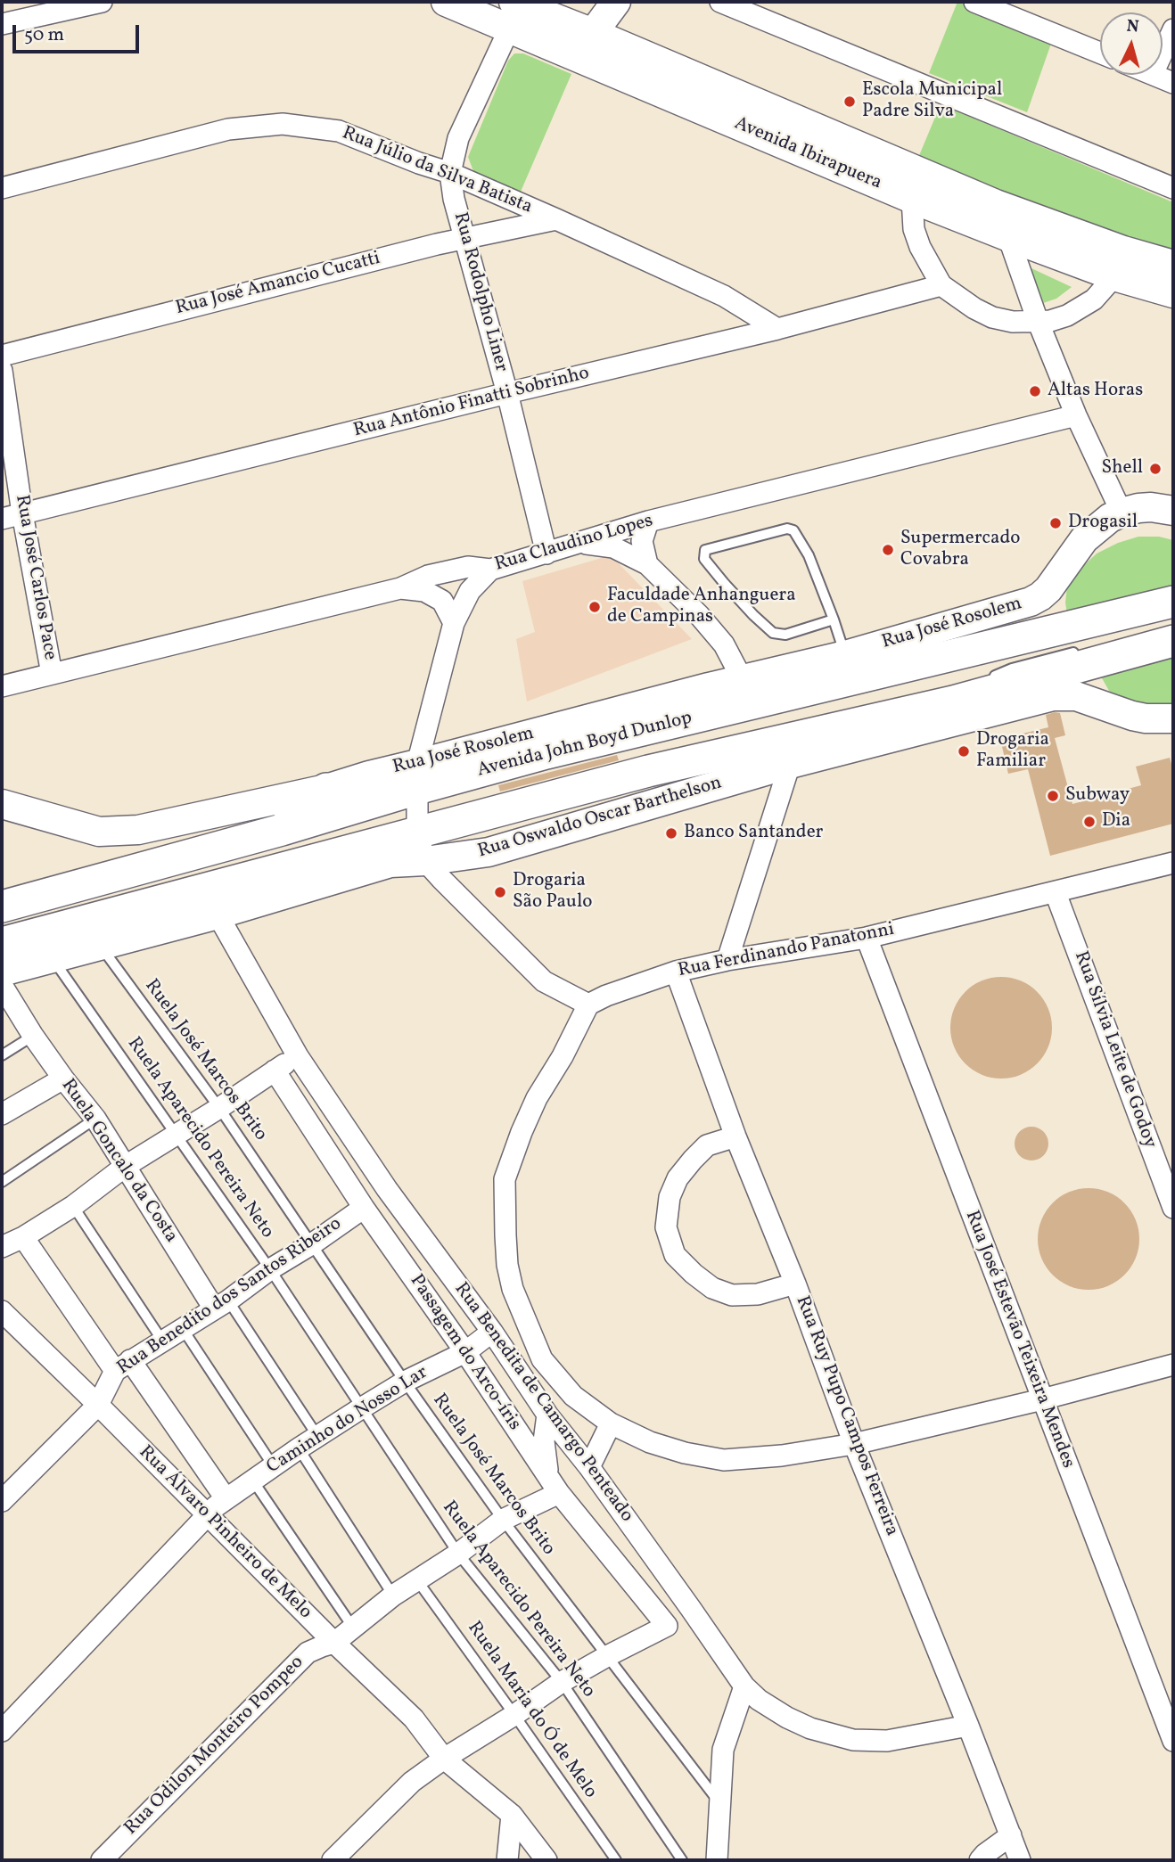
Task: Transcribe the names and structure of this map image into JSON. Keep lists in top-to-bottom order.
{
  "streets": {
    "main road": ["Avenida John Boyd Dunlop"],
    "street": [
      "Avenida Ibirapuera",
      "Rua Júlio da Silva Batista",
      "Rua José Amancio Cucatti",
      "Rua Rodolpho Liner",
      "Rua Antônio Finatti Sobrinho",
      "Rua Claudino Lopes",
      "Rua José Carlos Pace",
      "Rua José Rosolem",
      "Rua Oswaldo Oscar Barthelson",
      "Rua Ferdinando Panatonni",
      "Rua Sílvia Leite de Godoy",
      "Ruela Goncalo da Costa",
      "Rua Benedito dos Santos Ribeiro",
      "Rua José Estevão Teixeira Mendes",
      "Passagem do Arco-íris",
      "Rua Benedita de Camargo Penteado",
      "Rua Ruy Pupo Campos Ferreira",
      "Caminho do Nosso Lar",
      "Rua Álvaro Pinheiro de Melo",
      "Rua Odilon Monteiro Pompeo"
    ],
    "lane": ["Ruela José Marcos Brito", "Ruela Aparecido Pereira Neto", "Ruela Maria do Ó de Melo"]
  },
  "crossings": [
    ["Avenida Ibirapuera", "Rua Rodolpho Liner"],
    ["Rua Júlio da Silva Batista", "Rua José Amancio Cucatti"],
    ["Rua Júlio da Silva Batista", "Rua Rodolpho Liner"],
    ["Rua Júlio da Silva Batista", "Rua Antônio Finatti Sobrinho"],
    ["Rua José Amancio Cucatti", "Rua Rodolpho Liner"],
    ["Rua Rodolpho Liner", "Rua Antônio Finatti Sobrinho"],
    ["Rua Rodolpho Liner", "Rua Claudino Lopes"],
    ["Rua Antônio Finatti Sobrinho", "Rua José Carlos Pace"],
    ["Rua Claudino Lopes", "Rua José Carlos Pace"],
    ["Rua José Rosolem", "Avenida John Boyd Dunlop"],
    ["Rua Oswaldo Oscar Barthelson", "Ruela José Marcos Brito"],
    ["Rua Oswaldo Oscar Barthelson", "Ruela Aparecido Pereira Neto"],
    ["Rua Oswaldo Oscar Barthelson", "Rua Benedita de Camargo Penteado"],
    ["Rua Ferdinando Panatonni", "Rua Sílvia Leite de Godoy"],
    ["Rua Ferdinando Panatonni", "Rua José Estevão Teixeira Mendes"],
    ["Rua Ferdinando Panatonni", "Rua Ruy Pupo Campos Ferreira"],
    ["Ruela José Marcos Brito", "Rua Benedito dos Santos Ribeiro"],
    ["Ruela José Marcos Brito", "Passagem do Arco-íris"],
    ["Ruela José Marcos Brito", "Caminho do Nosso Lar"],
    ["Ruela José Marcos Brito", "Rua Odilon Monteiro Pompeo"],
    ["Ruela Aparecido Pereira Neto", "Rua Benedito dos Santos Ribeiro"],
    ["Ruela Aparecido Pereira Neto", "Caminho do Nosso Lar"],
    ["Ruela Aparecido Pereira Neto", "Rua Odilon Monteiro Pompeo"],
    ["Ruela Goncalo da Costa", "Rua Benedito dos Santos Ribeiro"],
    ["Rua Benedito dos Santos Ribeiro", "Passagem do Arco-íris"],
    ["Rua Benedito dos Santos Ribeiro", "Rua Álvaro Pinheiro de Melo"],
    ["Passagem do Arco-íris", "Caminho do Nosso Lar"],
    ["Passagem do Arco-íris", "Rua Odilon Monteiro Pompeo"],
    ["Rua Benedita de Camargo Penteado", "Rua Ruy Pupo Campos Ferreira"],
    ["Rua Benedita de Camargo Penteado", "Caminho do Nosso Lar"],
    ["Caminho do Nosso Lar", "Rua Álvaro Pinheiro de Melo"],
    ["Rua Álvaro Pinheiro de Melo", "Rua Odilon Monteiro Pompeo"],
    ["Ruela Maria do Ó de Melo", "Rua Odilon Monteiro Pompeo"]
  ],
  "places": [
    "Escola Municipal Padre Silva",
    "Altas Horas",
    "Shell",
    "Drogasil",
    "Supermercado Covabra",
    "Faculdade Anhanguera de Campinas",
    "Drogaria Familiar",
    "Subway",
    "Dia",
    "Banco Santander",
    "Drogaria São Paulo"
  ],
  "scale_bar": "50 m",
  "north": "top"
}
